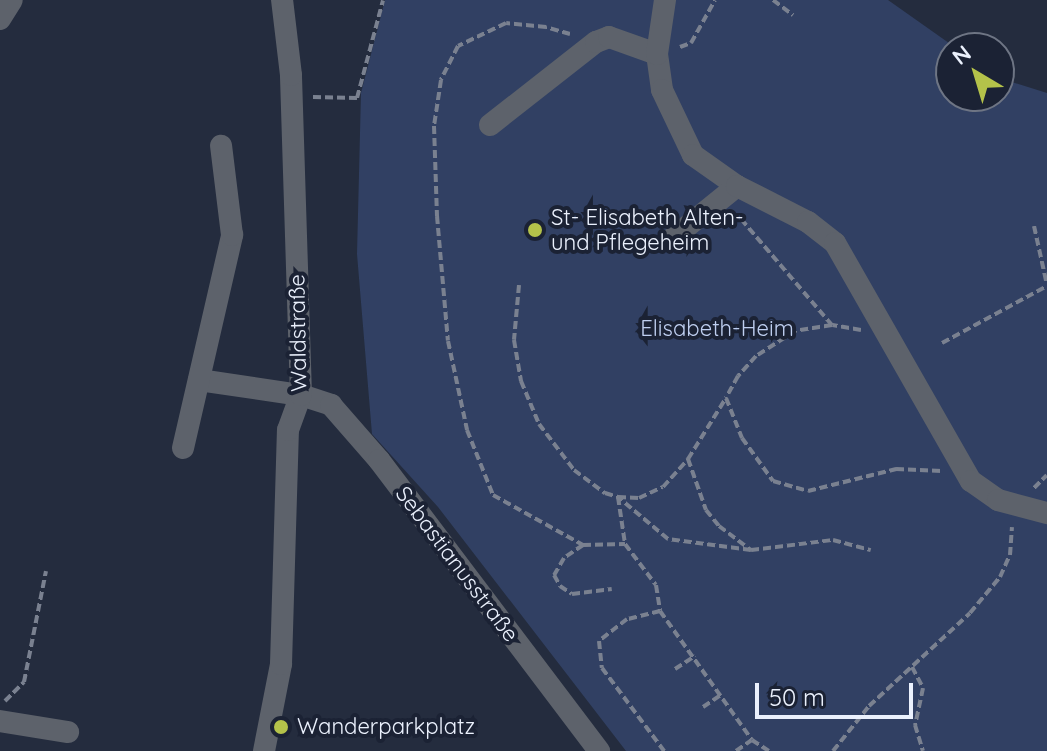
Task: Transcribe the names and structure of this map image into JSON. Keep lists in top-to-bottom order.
{
  "streets": {
    "street": ["Waldstraße", "Sebastianusstraße"]
  },
  "crossings": [
    ["Waldstraße", "Sebastianusstraße"]
  ],
  "parks": ["Elisabeth-Heim"],
  "places": ["St- Elisabeth Alten- und Pflegeheim", "Wanderparkplatz"],
  "scale_bar": "50 m",
  "north": "top left"
}
